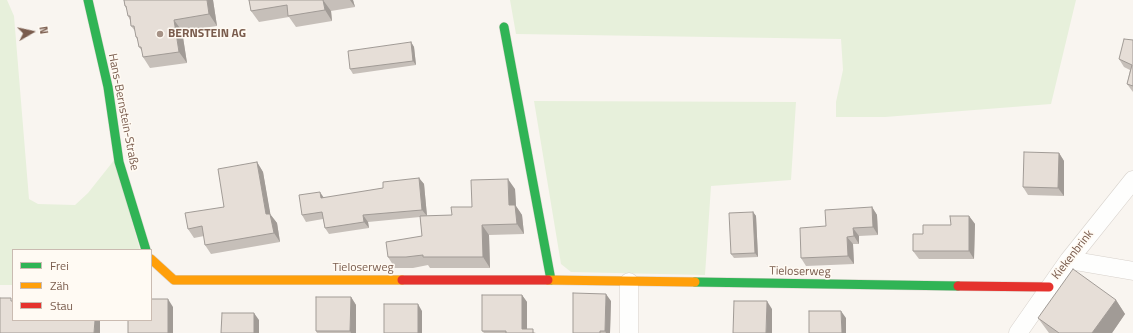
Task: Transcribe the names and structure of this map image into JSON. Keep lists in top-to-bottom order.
{
  "streets": {
    "street": ["Hans-Bernstein-Straße", "Kiekenbrink", "Tieloserweg"]
  },
  "crossings": [
    ["Kiekenbrink", "Tieloserweg"]
  ],
  "places": ["BERNSTEIN AG"],
  "legend": ["Frei", "Zäh", "Stau"],
  "north": "right"
}
